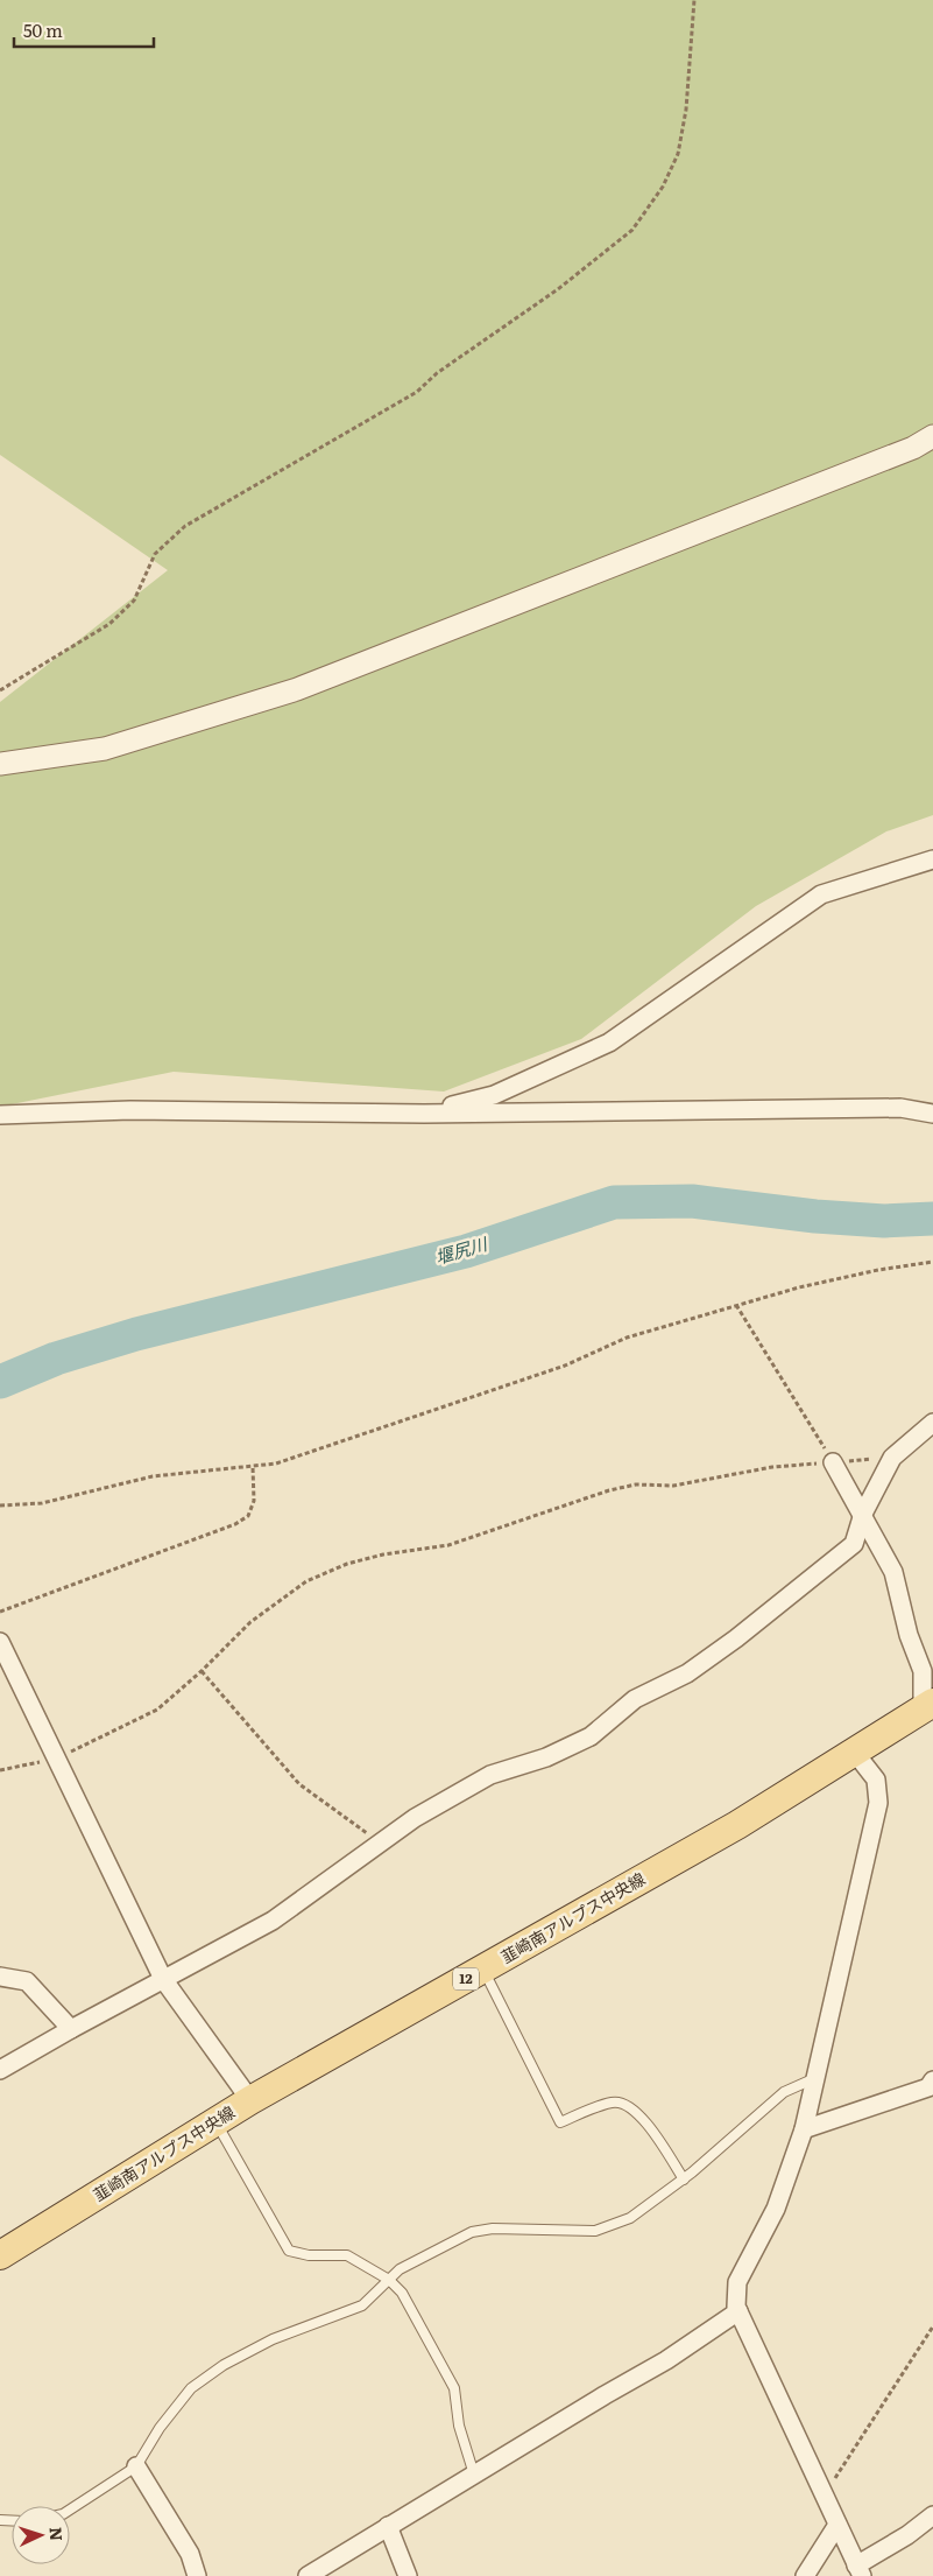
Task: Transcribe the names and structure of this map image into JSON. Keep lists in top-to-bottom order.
{
  "streets": {
    "main road": ["韮崎南アルプス中央線", "12"]
  },
  "water": ["堰尻川"],
  "scale_bar": "50 m",
  "north": "right"
}
